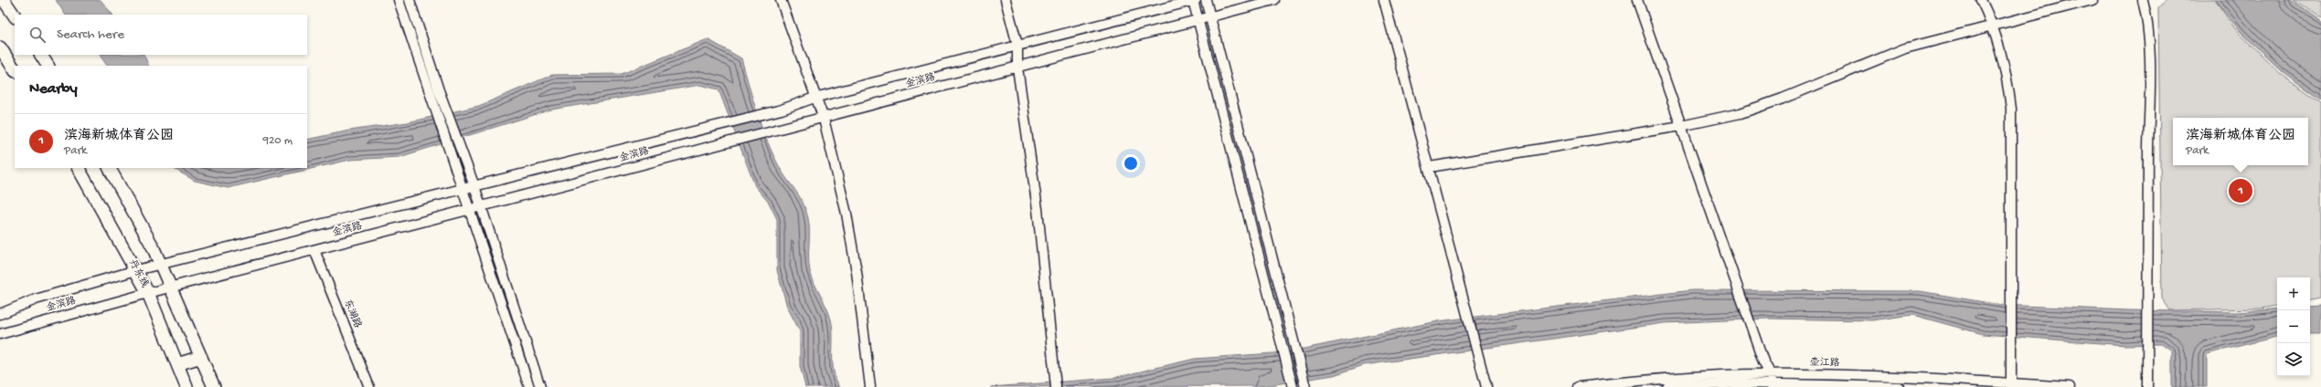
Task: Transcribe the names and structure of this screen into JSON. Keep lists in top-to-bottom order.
{
  "streets": {
    "highway": ["丹东线"],
    "main road": ["金滨路", "东湖路", "壶江路"]
  },
  "crossings": [
    ["金滨路", "丹东线"],
    ["金滨路", "东湖路"]
  ],
  "page": {
    "search": "Search here",
    "heading": "Nearby",
    "list": [
      {
        "mark": "1",
        "name": "滨海新城体育公园",
        "note": "Park",
        "value": "920 m"
      }
    ],
    "popup": ["滨海新城体育公园", "Park"],
    "pins": "1",
    "map_buttons": ["+", "−"]
  }
}
